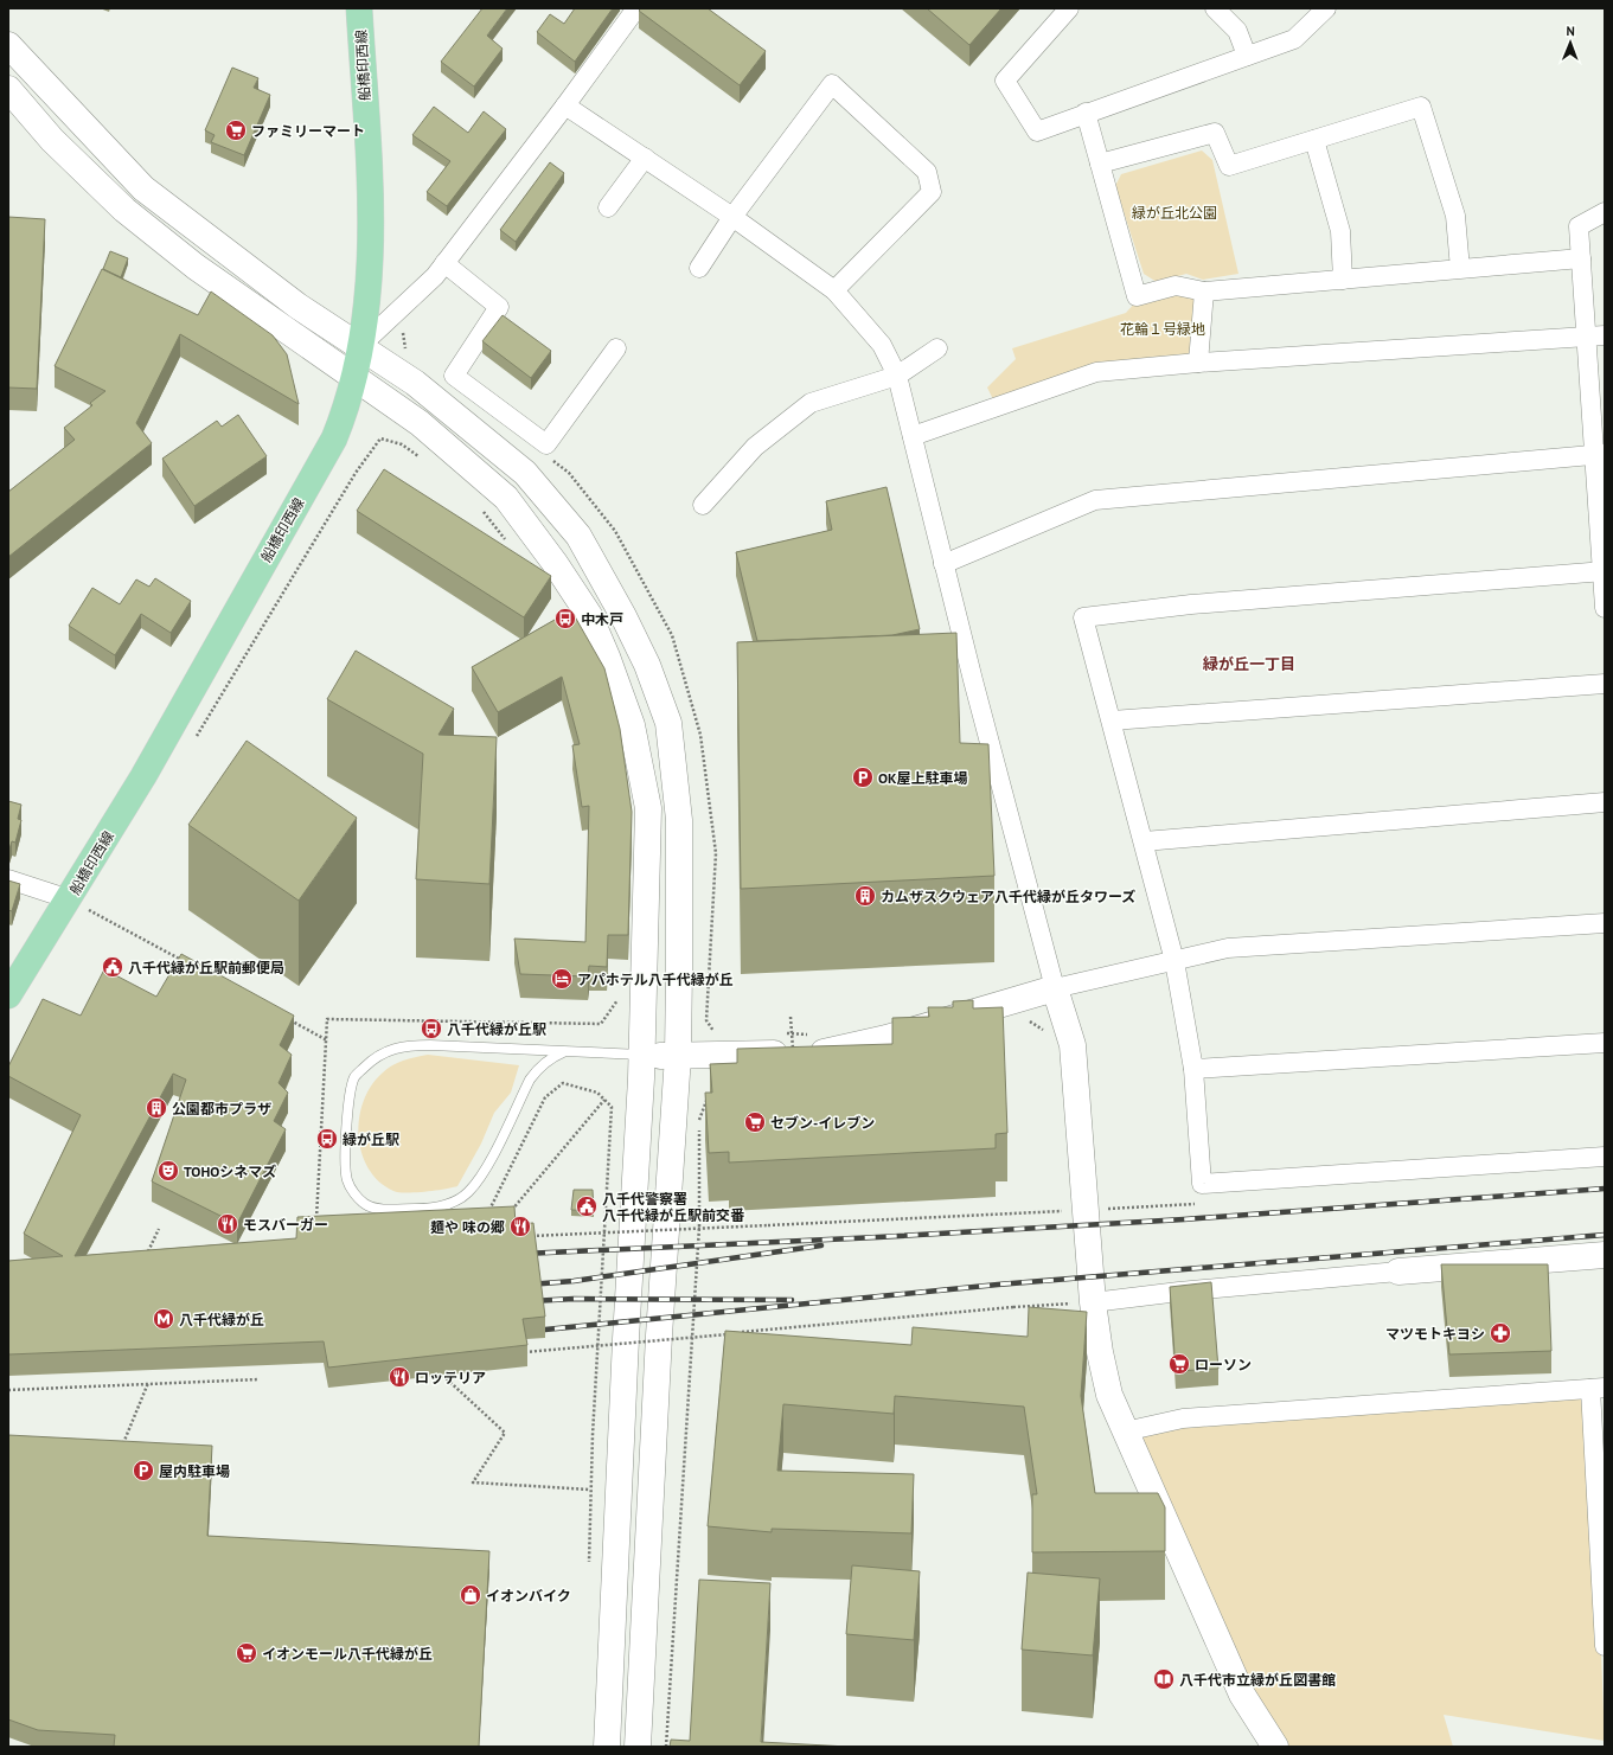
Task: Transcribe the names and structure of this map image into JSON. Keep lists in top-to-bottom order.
{
  "streets": {
    "main road": ["船橋印西線"]
  },
  "districts": ["緑が丘一丁目"],
  "parks": ["緑が丘北公園", "花輪１号緑地"],
  "places": {
    "supermarket": [
      "ファミリーマート",
      "セブン-イレブン",
      "ローソン",
      "イオンモール八千代緑が丘"
    ],
    "bus stop": ["中木戸", "八千代緑が丘駅", "緑が丘駅"],
    "parking": ["OK屋上駐車場", "屋内駐車場"],
    "building": ["カムザスクウェア八千代緑が丘タワーズ", "公園都市プラザ"],
    "public building": ["八千代緑が丘駅前郵便局", "八千代警察署 八千代緑が丘駅前交番"],
    "hotel": ["アパホテル八千代緑が丘"],
    "theatre": ["TOHOシネマズ"],
    "restaurant": ["モスバーガー", "麺や 味の郷", "ロッテリア"],
    "metro station": ["八千代緑が丘"],
    "pharmacy": ["マツモトキヨシ"],
    "shop": ["イオンバイク"],
    "library": ["八千代市立緑が丘図書館"]
  },
  "north": "top"
}
